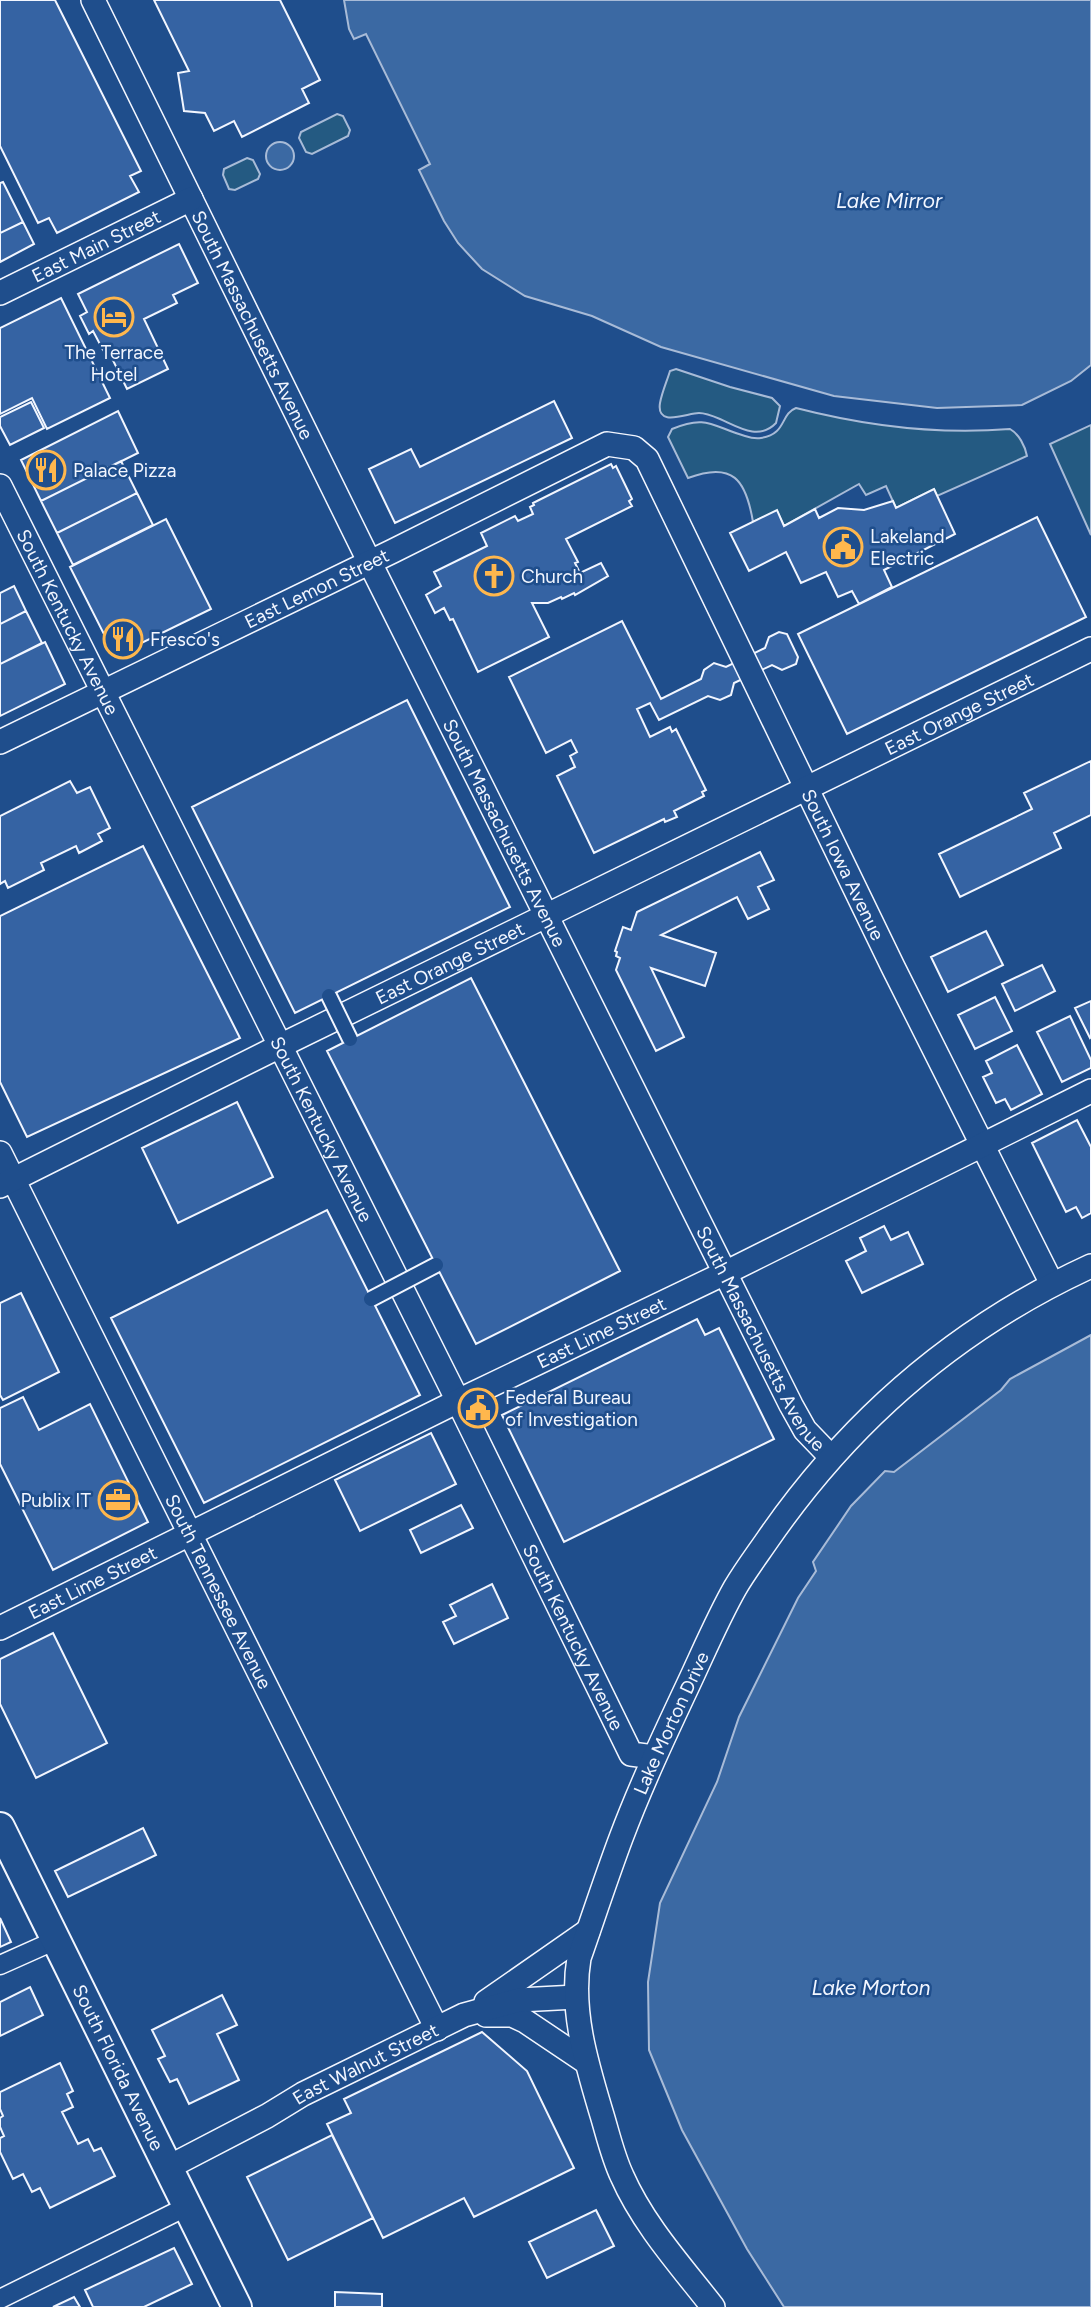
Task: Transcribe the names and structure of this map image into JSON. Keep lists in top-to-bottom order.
{
  "streets": {
    "main road": ["South Florida Avenue"],
    "street": [
      "East Main Street",
      "South Massachusetts Avenue",
      "East Lemon Street",
      "South Kentucky Avenue",
      "East Orange Street",
      "South Iowa Avenue",
      "East Lime Street",
      "South Tennessee Avenue",
      "Lake Morton Drive",
      "East Walnut Street"
    ]
  },
  "crossings": [
    ["East Main Street", "South Massachusetts Avenue"],
    ["South Massachusetts Avenue", "East Lemon Street"],
    ["South Massachusetts Avenue", "East Orange Street"],
    ["South Massachusetts Avenue", "East Lime Street"],
    ["South Massachusetts Avenue", "Lake Morton Drive"],
    ["East Lemon Street", "South Kentucky Avenue"],
    ["East Lemon Street", "South Iowa Avenue"],
    ["South Kentucky Avenue", "East Orange Street"],
    ["South Kentucky Avenue", "East Lime Street"],
    ["South Kentucky Avenue", "Lake Morton Drive"],
    ["East Orange Street", "South Iowa Avenue"],
    ["East Orange Street", "South Tennessee Avenue"],
    ["South Iowa Avenue", "East Lime Street"],
    ["South Iowa Avenue", "Lake Morton Drive"],
    ["East Lime Street", "South Tennessee Avenue"],
    ["South Tennessee Avenue", "East Walnut Street"],
    ["Lake Morton Drive", "East Walnut Street"],
    ["East Walnut Street", "South Florida Avenue"]
  ],
  "water": ["Lake Mirror", "Lake Morton"],
  "places": {
    "hotel": ["The Terrace Hotel"],
    "restaurant": ["Palace Pizza", "Fresco's"],
    "public building": ["Lakeland Electric", "Federal Bureau of Investigation"],
    "church": ["Church"],
    "office": ["Publix IT"]
  }
}
